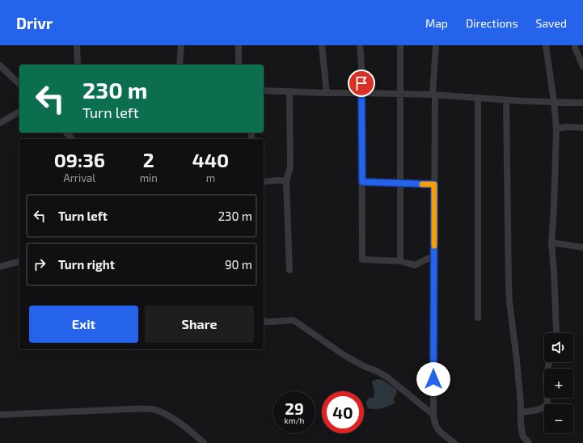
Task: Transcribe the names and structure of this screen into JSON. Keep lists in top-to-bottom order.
{
  "page": {
    "header": "Drivr",
    "nav": ["Map", "Directions", "Saved"],
    "turn": ["230 m", "Turn left"],
    "eta": [
      "09:36",
      "Arrival",
      "2",
      "min",
      "440",
      "m"
    ],
    "list": [
      {
        "name": "Turn left",
        "value": "230 m"
      },
      {
        "name": "Turn right",
        "value": "90 m"
      }
    ],
    "buttons": ["Exit", "Share"],
    "map_buttons": ["+", "−"],
    "speed": "29 km/h",
    "limit": "40"
  }
}
